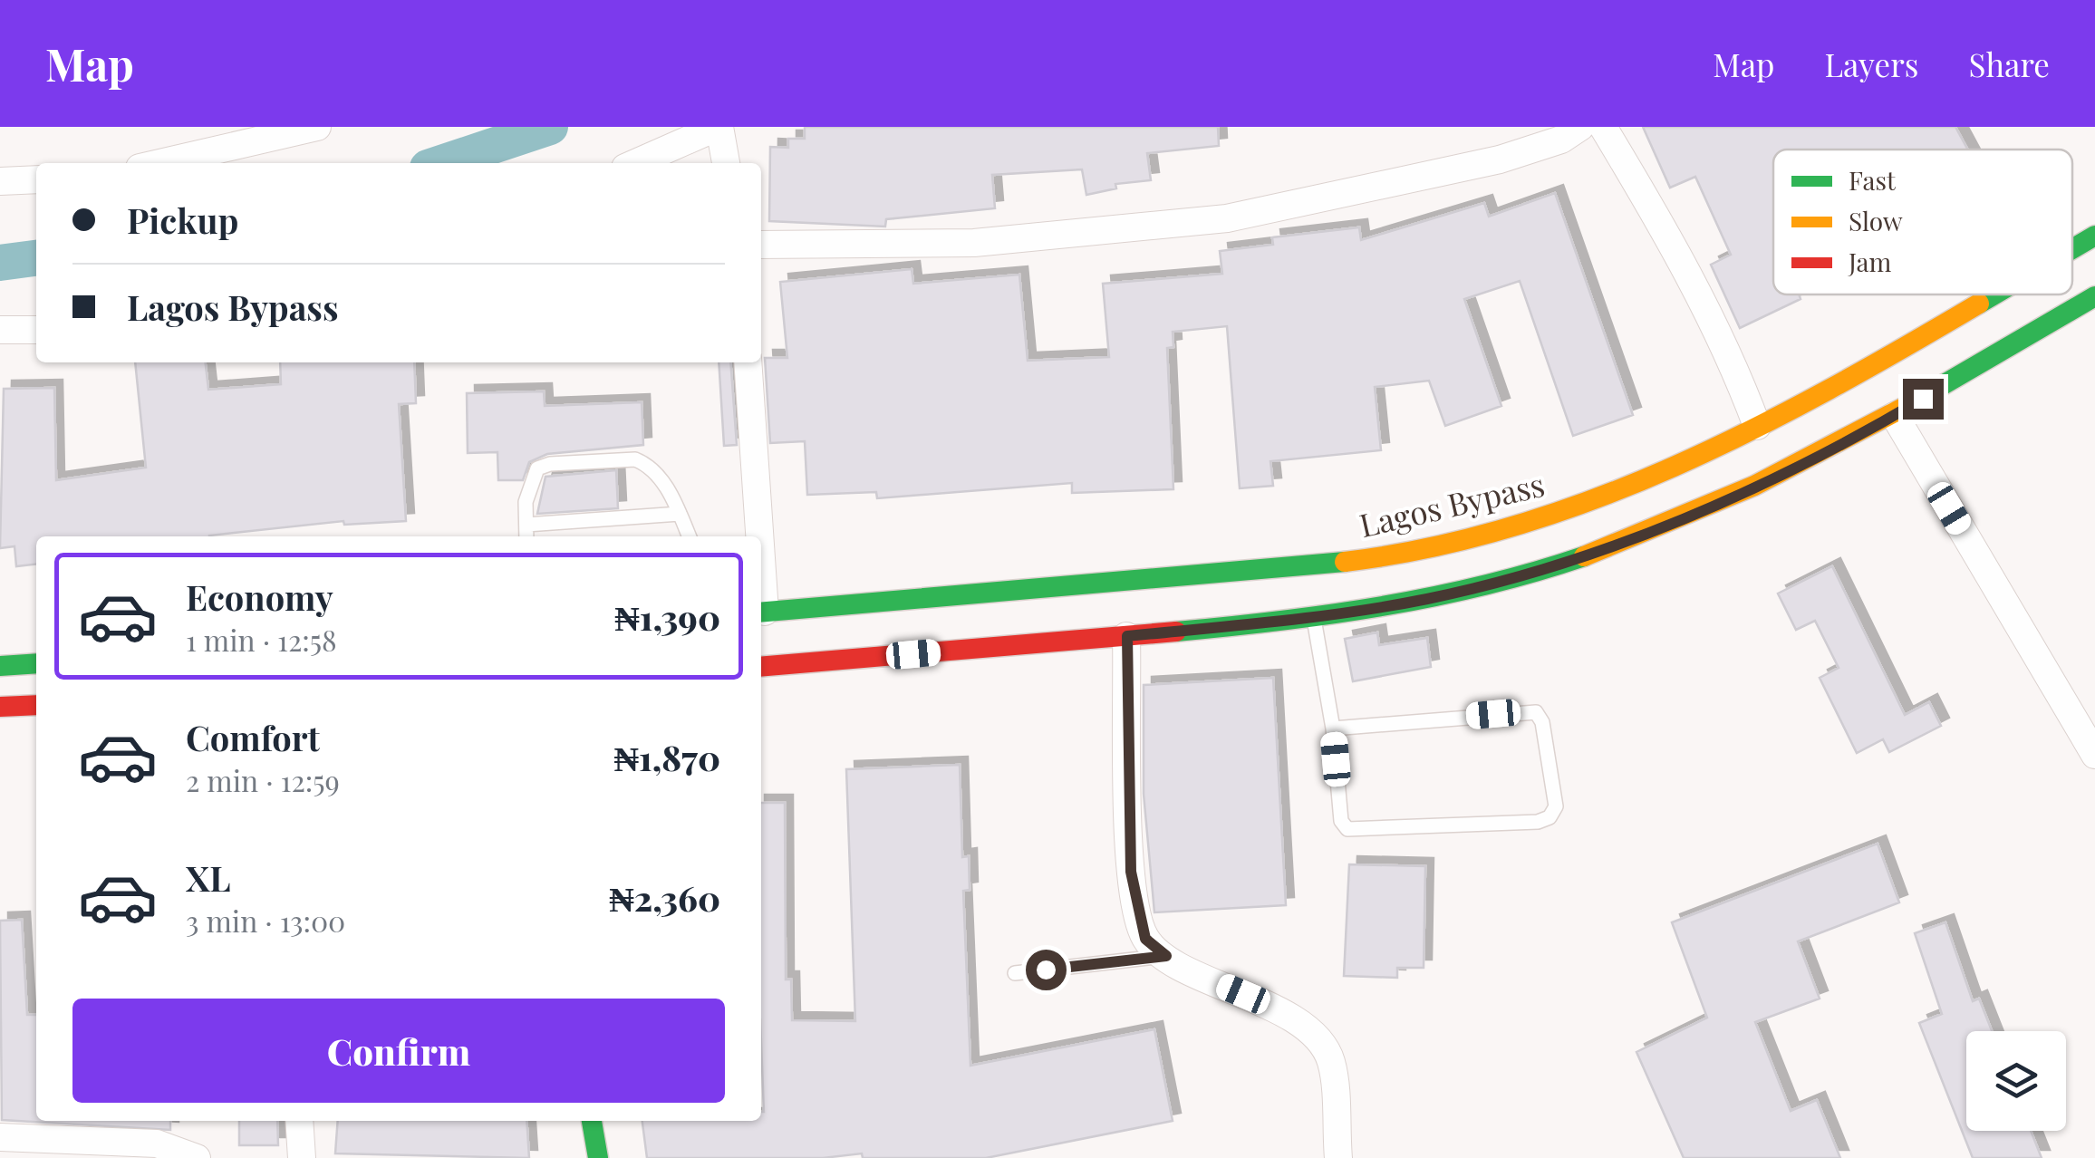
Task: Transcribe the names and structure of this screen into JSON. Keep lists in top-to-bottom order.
{
  "streets": {
    "main road": ["Lagos Bypass"]
  },
  "legend": ["Fast", "Slow", "Jam"],
  "page": {
    "header": "Map",
    "nav": ["Map", "Layers", "Share"],
    "banner": ["Pickup", "Lagos Bypass"],
    "list": [
      {
        "name": "Economy",
        "note": "1 min · 12:58",
        "value": "₦1,390"
      },
      {
        "name": "Comfort",
        "note": "2 min · 12:59",
        "value": "₦1,870"
      },
      {
        "name": "XL",
        "note": "3 min · 13:00",
        "value": "₦2,360"
      }
    ],
    "buttons": "Confirm"
  }
}
